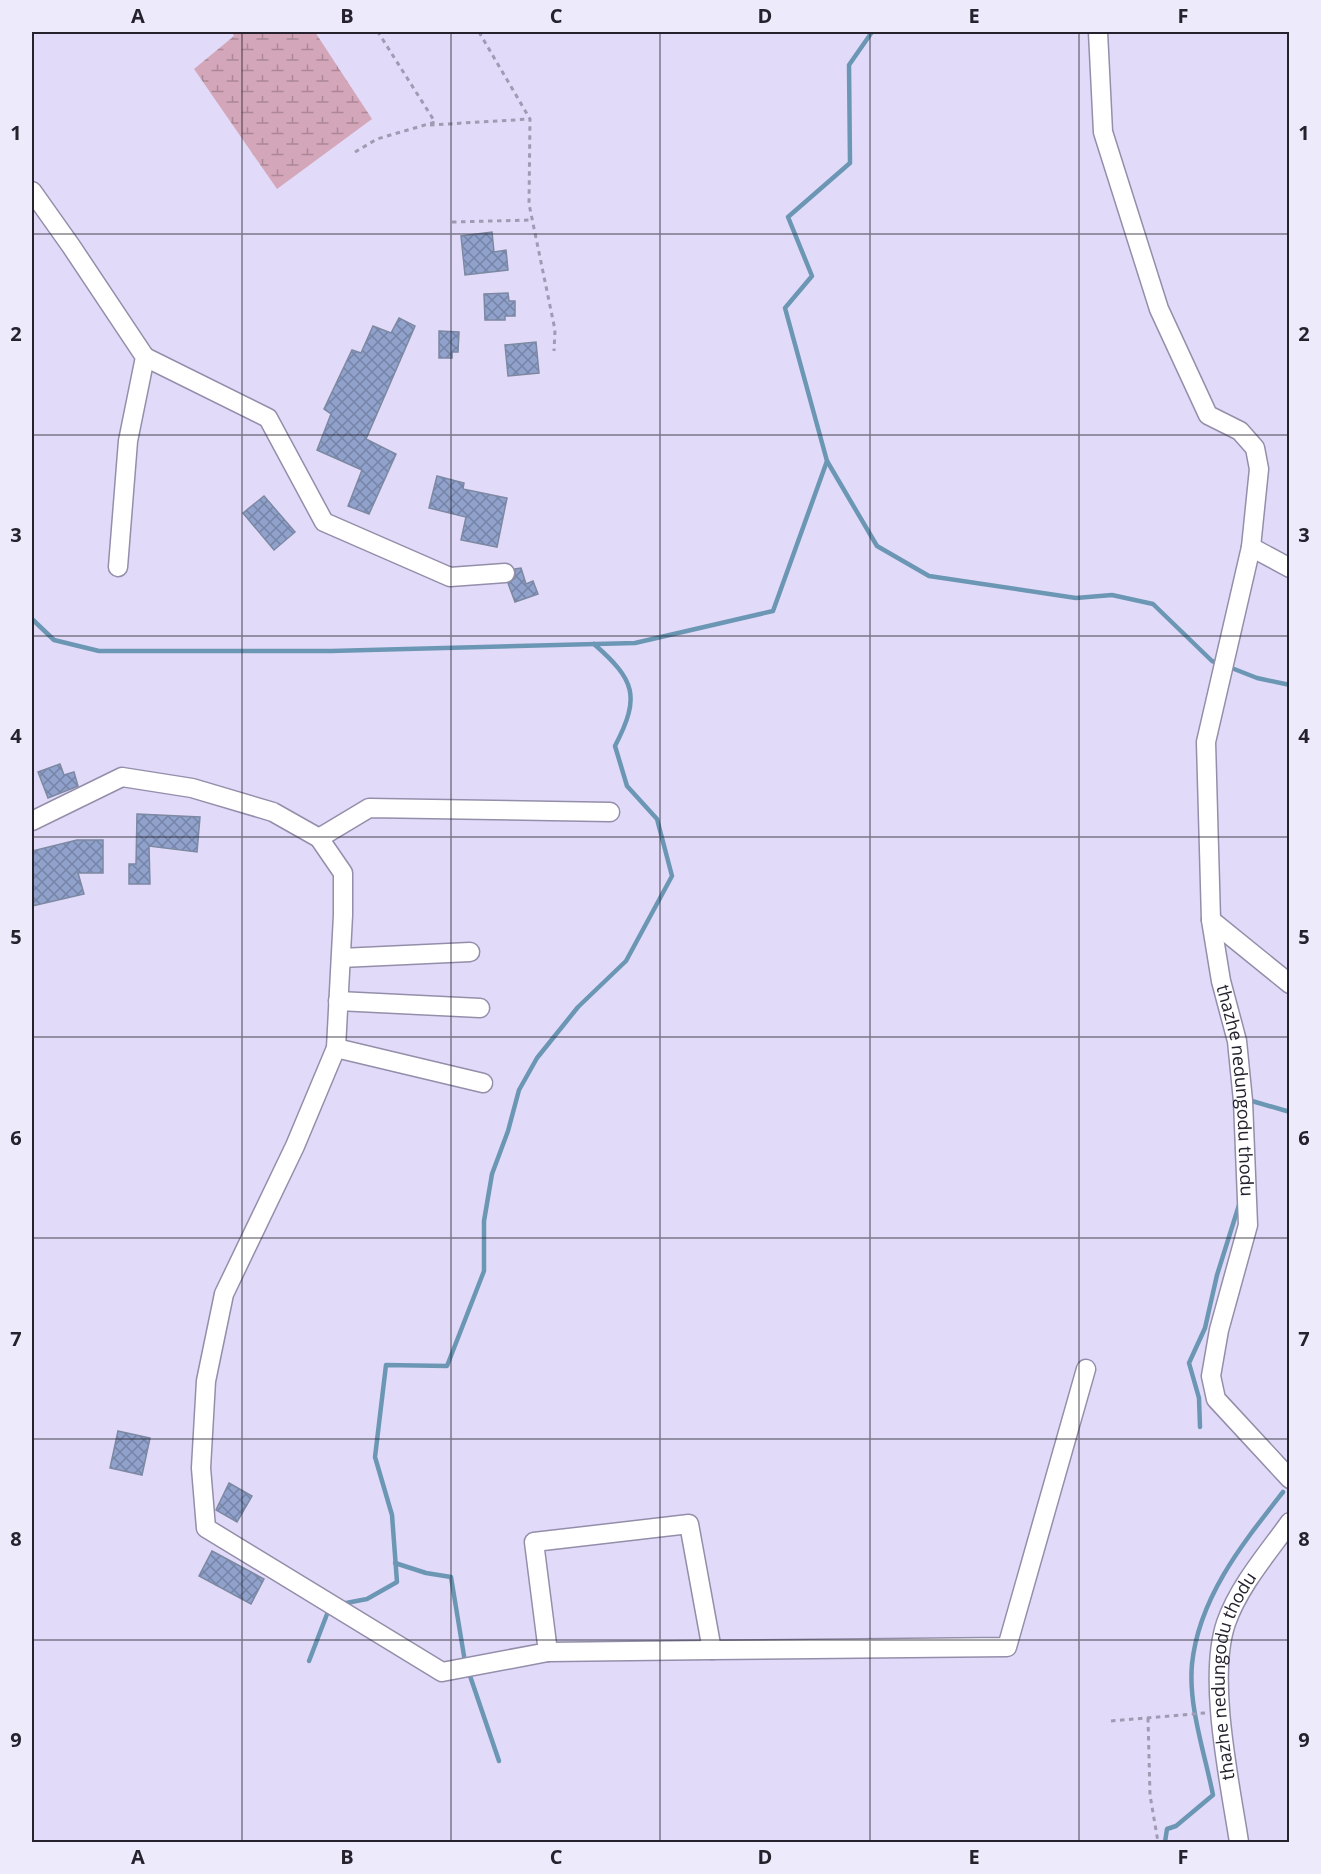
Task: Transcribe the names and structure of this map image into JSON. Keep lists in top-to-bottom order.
{
  "streets": {
    "street": ["thazhe nedungodu thodu"]
  },
  "grid": {
    "columns": [
      "A",
      "B",
      "C",
      "D",
      "E",
      "F"
    ],
    "rows": [
      "1",
      "2",
      "3",
      "4",
      "5",
      "6",
      "7",
      "8",
      "9"
    ]
  }
}
